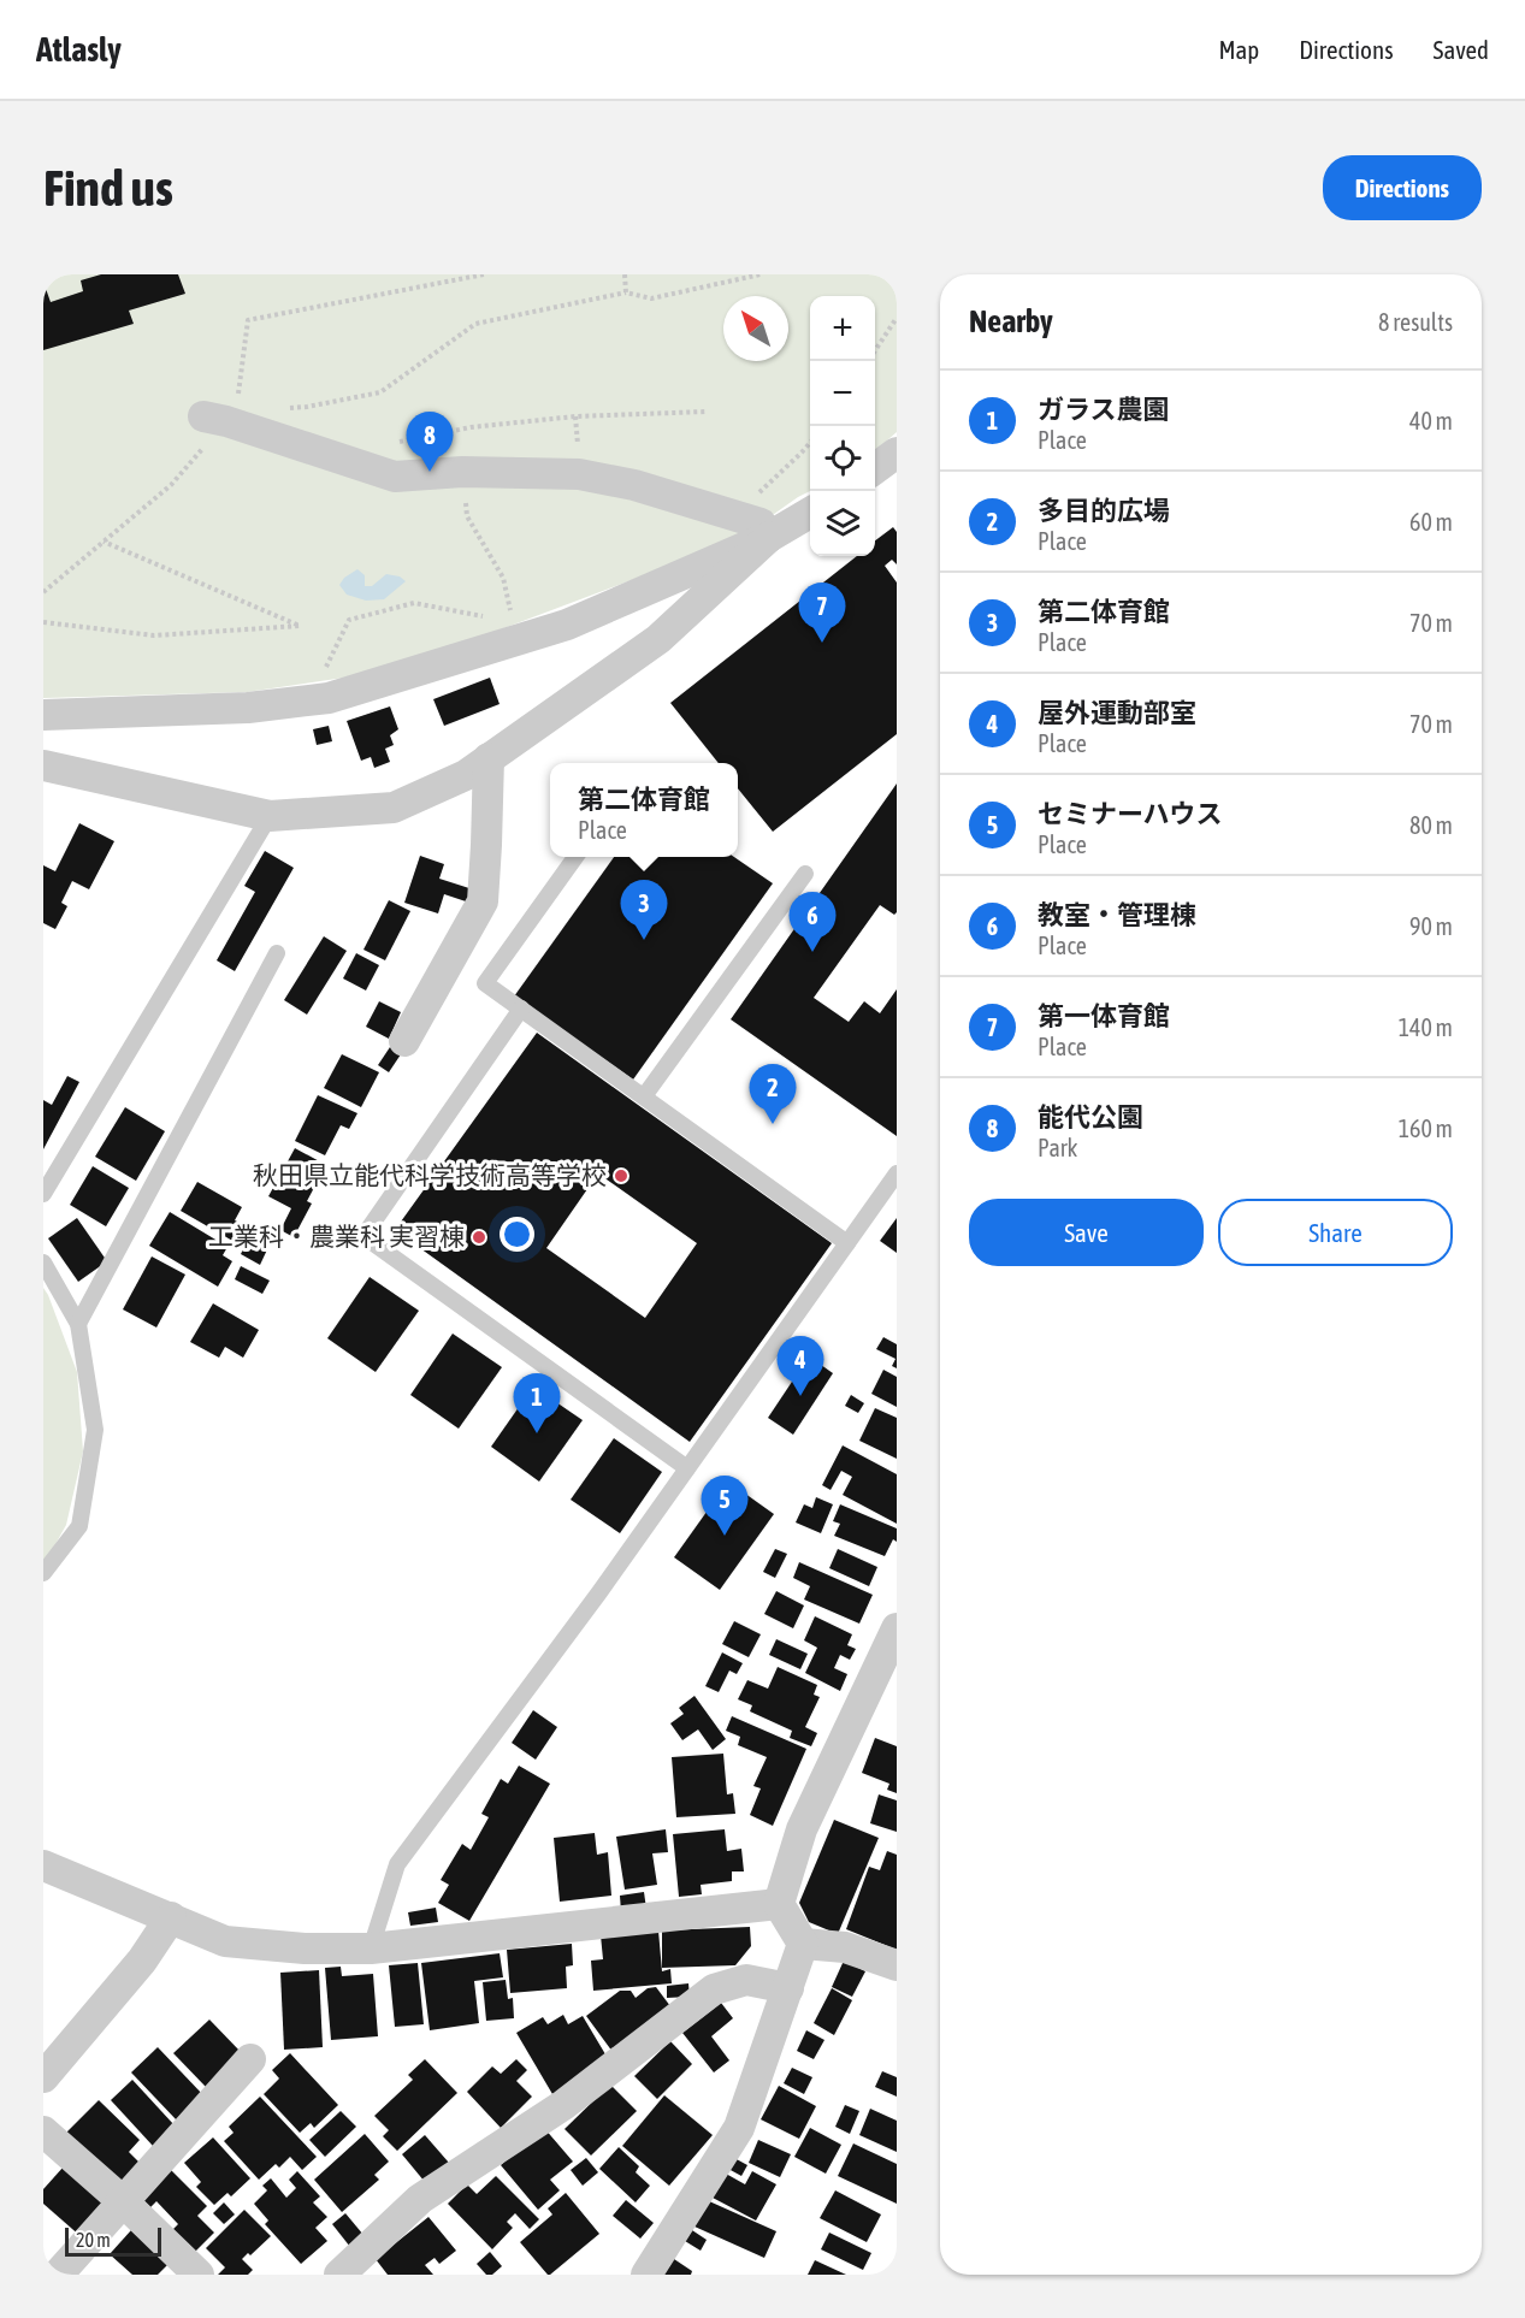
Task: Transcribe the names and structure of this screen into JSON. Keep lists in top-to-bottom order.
{
  "places": ["秋田県立能代科学技術高等学校", "工業科・農業科 実習棟"],
  "scale_bar": "20 m",
  "north": "top left",
  "page": {
    "header": "Atlasly",
    "nav": ["Map", "Directions", "Saved"],
    "buttons": [
      "Directions",
      ["Save", "Share"]
    ],
    "title": "Find us",
    "heading": ["Nearby", "8 results"],
    "map_buttons": ["+", "−"],
    "list": [
      {
        "mark": "1",
        "name": "ガラス農園",
        "note": "Place",
        "value": "40 m"
      },
      {
        "mark": "2",
        "name": "多目的広場",
        "note": "Place",
        "value": "60 m"
      },
      {
        "mark": "3",
        "name": "第二体育館",
        "note": "Place",
        "value": "70 m"
      },
      {
        "mark": "4",
        "name": "屋外運動部室",
        "note": "Place",
        "value": "70 m"
      },
      {
        "mark": "5",
        "name": "セミナーハウス",
        "note": "Place",
        "value": "80 m"
      },
      {
        "mark": "6",
        "name": "教室・管理棟",
        "note": "Place",
        "value": "90 m"
      },
      {
        "mark": "7",
        "name": "第一体育館",
        "note": "Place",
        "value": "140 m"
      },
      {
        "mark": "8",
        "name": "能代公園",
        "note": "Park",
        "value": "160 m"
      }
    ],
    "pins": [
      "8",
      "7",
      "3",
      "6",
      "2",
      "4",
      "1",
      "5"
    ],
    "popup": ["第二体育館", "Place"],
    "scale": "20 m"
  }
}
